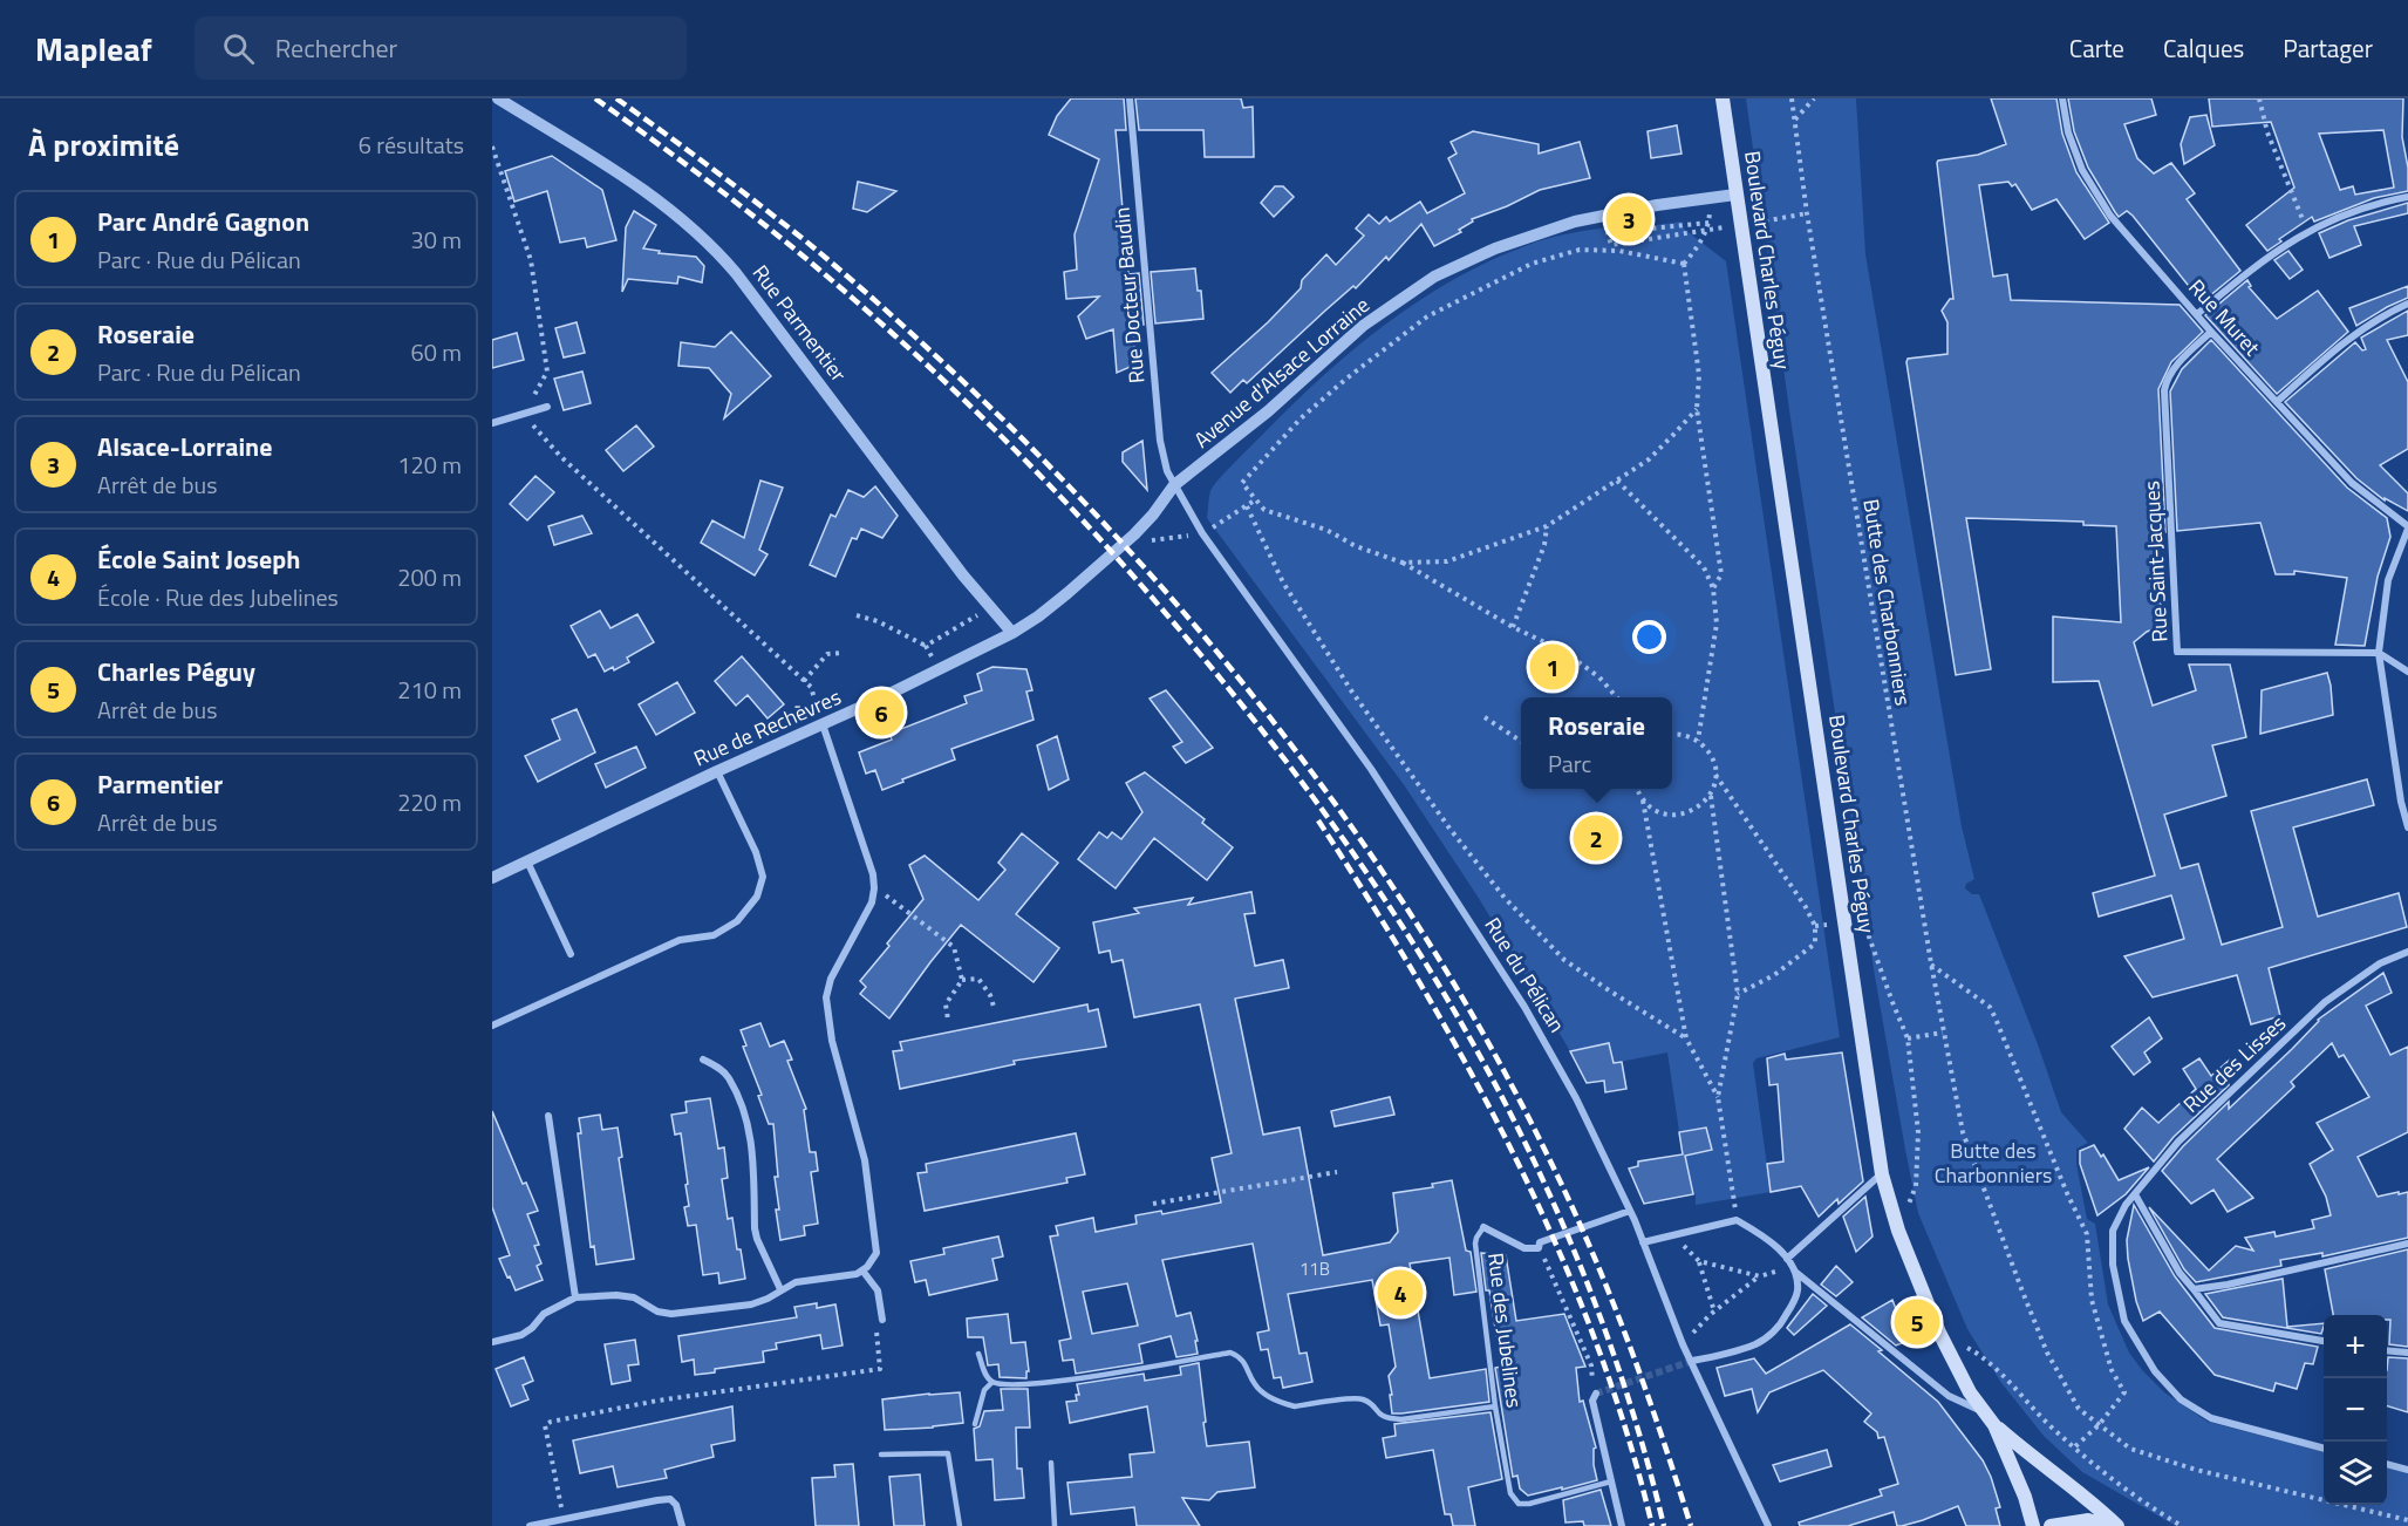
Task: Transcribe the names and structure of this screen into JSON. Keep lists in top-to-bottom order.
{
  "streets": {
    "main road": ["Boulevard Charles Péguy"],
    "street": [
      "Rue Docteur Baudin",
      "Rue Muret",
      "Rue Parmentier",
      "Avenue d'Alsace Lorraine",
      "Rue Saint-Jacques",
      "Rue de Rechèvres",
      "Rue du Pélican",
      "Rue des Lisses",
      "Rue des Jubelines"
    ],
    "path": ["Butte des Charbonniers"]
  },
  "crossings": [
    ["Boulevard Charles Péguy", "Avenue d'Alsace Lorraine"],
    ["Rue Docteur Baudin", "Avenue d'Alsace Lorraine"],
    ["Rue Docteur Baudin", "Rue de Rechèvres"],
    ["Rue Docteur Baudin", "Rue du Pélican"],
    ["Rue Muret", "Rue Saint-Jacques"],
    ["Rue Parmentier", "Rue de Rechèvres"],
    ["Avenue d'Alsace Lorraine", "Rue de Rechèvres"],
    ["Avenue d'Alsace Lorraine", "Rue du Pélican"],
    ["Rue de Rechèvres", "Rue du Pélican"],
    ["Rue du Pélican", "Rue des Jubelines"]
  ],
  "parks": ["Butte des Charbonniers"],
  "house_numbers": ["11B"],
  "page": {
    "header": "Mapleaf",
    "search": "Rechercher",
    "nav": ["Carte", "Calques", "Partager"],
    "heading": ["À proximité", "6 résultats"],
    "list": [
      {
        "mark": "1",
        "name": "Parc André Gagnon",
        "note": "Parc · Rue du Pélican",
        "value": "30 m"
      },
      {
        "mark": "2",
        "name": "Roseraie",
        "note": "Parc · Rue du Pélican",
        "value": "60 m"
      },
      {
        "mark": "3",
        "name": "Alsace-Lorraine",
        "note": "Arrêt de bus",
        "value": "120 m"
      },
      {
        "mark": "4",
        "name": "École Saint Joseph",
        "note": "École · Rue des Jubelines",
        "value": "200 m"
      },
      {
        "mark": "5",
        "name": "Charles Péguy",
        "note": "Arrêt de bus",
        "value": "210 m"
      },
      {
        "mark": "6",
        "name": "Parmentier",
        "note": "Arrêt de bus",
        "value": "220 m"
      }
    ],
    "pins": [
      "3",
      "1",
      "6",
      "2",
      "4",
      "5"
    ],
    "popup": ["Roseraie", "Parc"],
    "map_buttons": ["+", "−"]
  }
}
